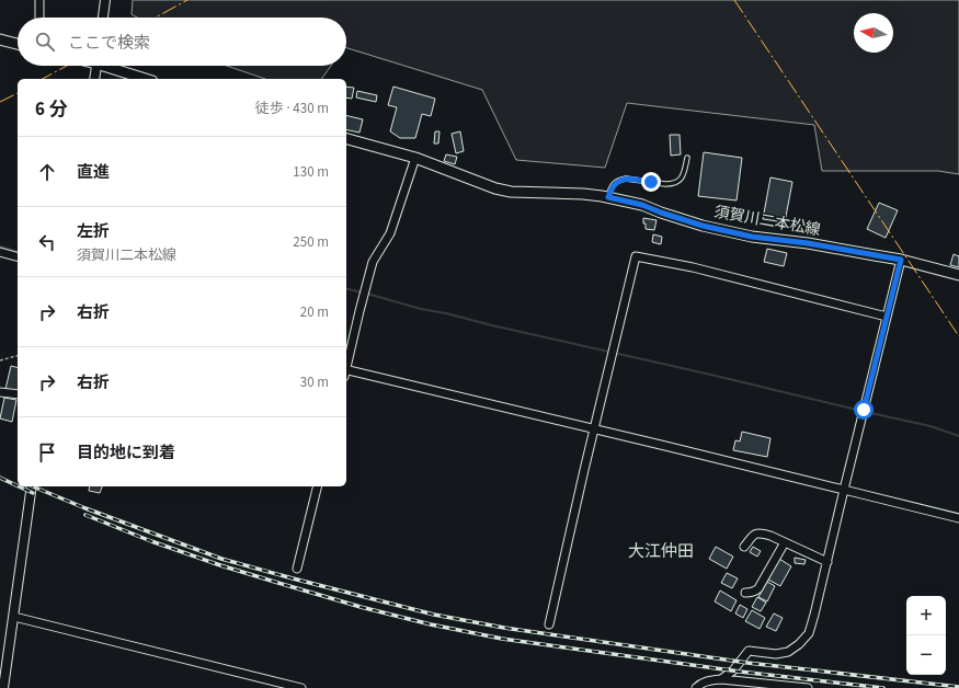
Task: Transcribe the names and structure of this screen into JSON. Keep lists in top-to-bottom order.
{
  "streets": {
    "main road": ["須賀川二本松線"]
  },
  "districts": ["大江仲田"],
  "north": "left",
  "page": {
    "search": "ここで検索",
    "heading": ["6 分", "徒歩 · 430 m"],
    "list": [
      ["直進", "130 m"],
      ["左折", "須賀川二本松線", "250 m"],
      ["右折", "20 m"],
      ["右折", "30 m"],
      "目的地に到着"
    ],
    "map_buttons": ["+", "−"]
  }
}
